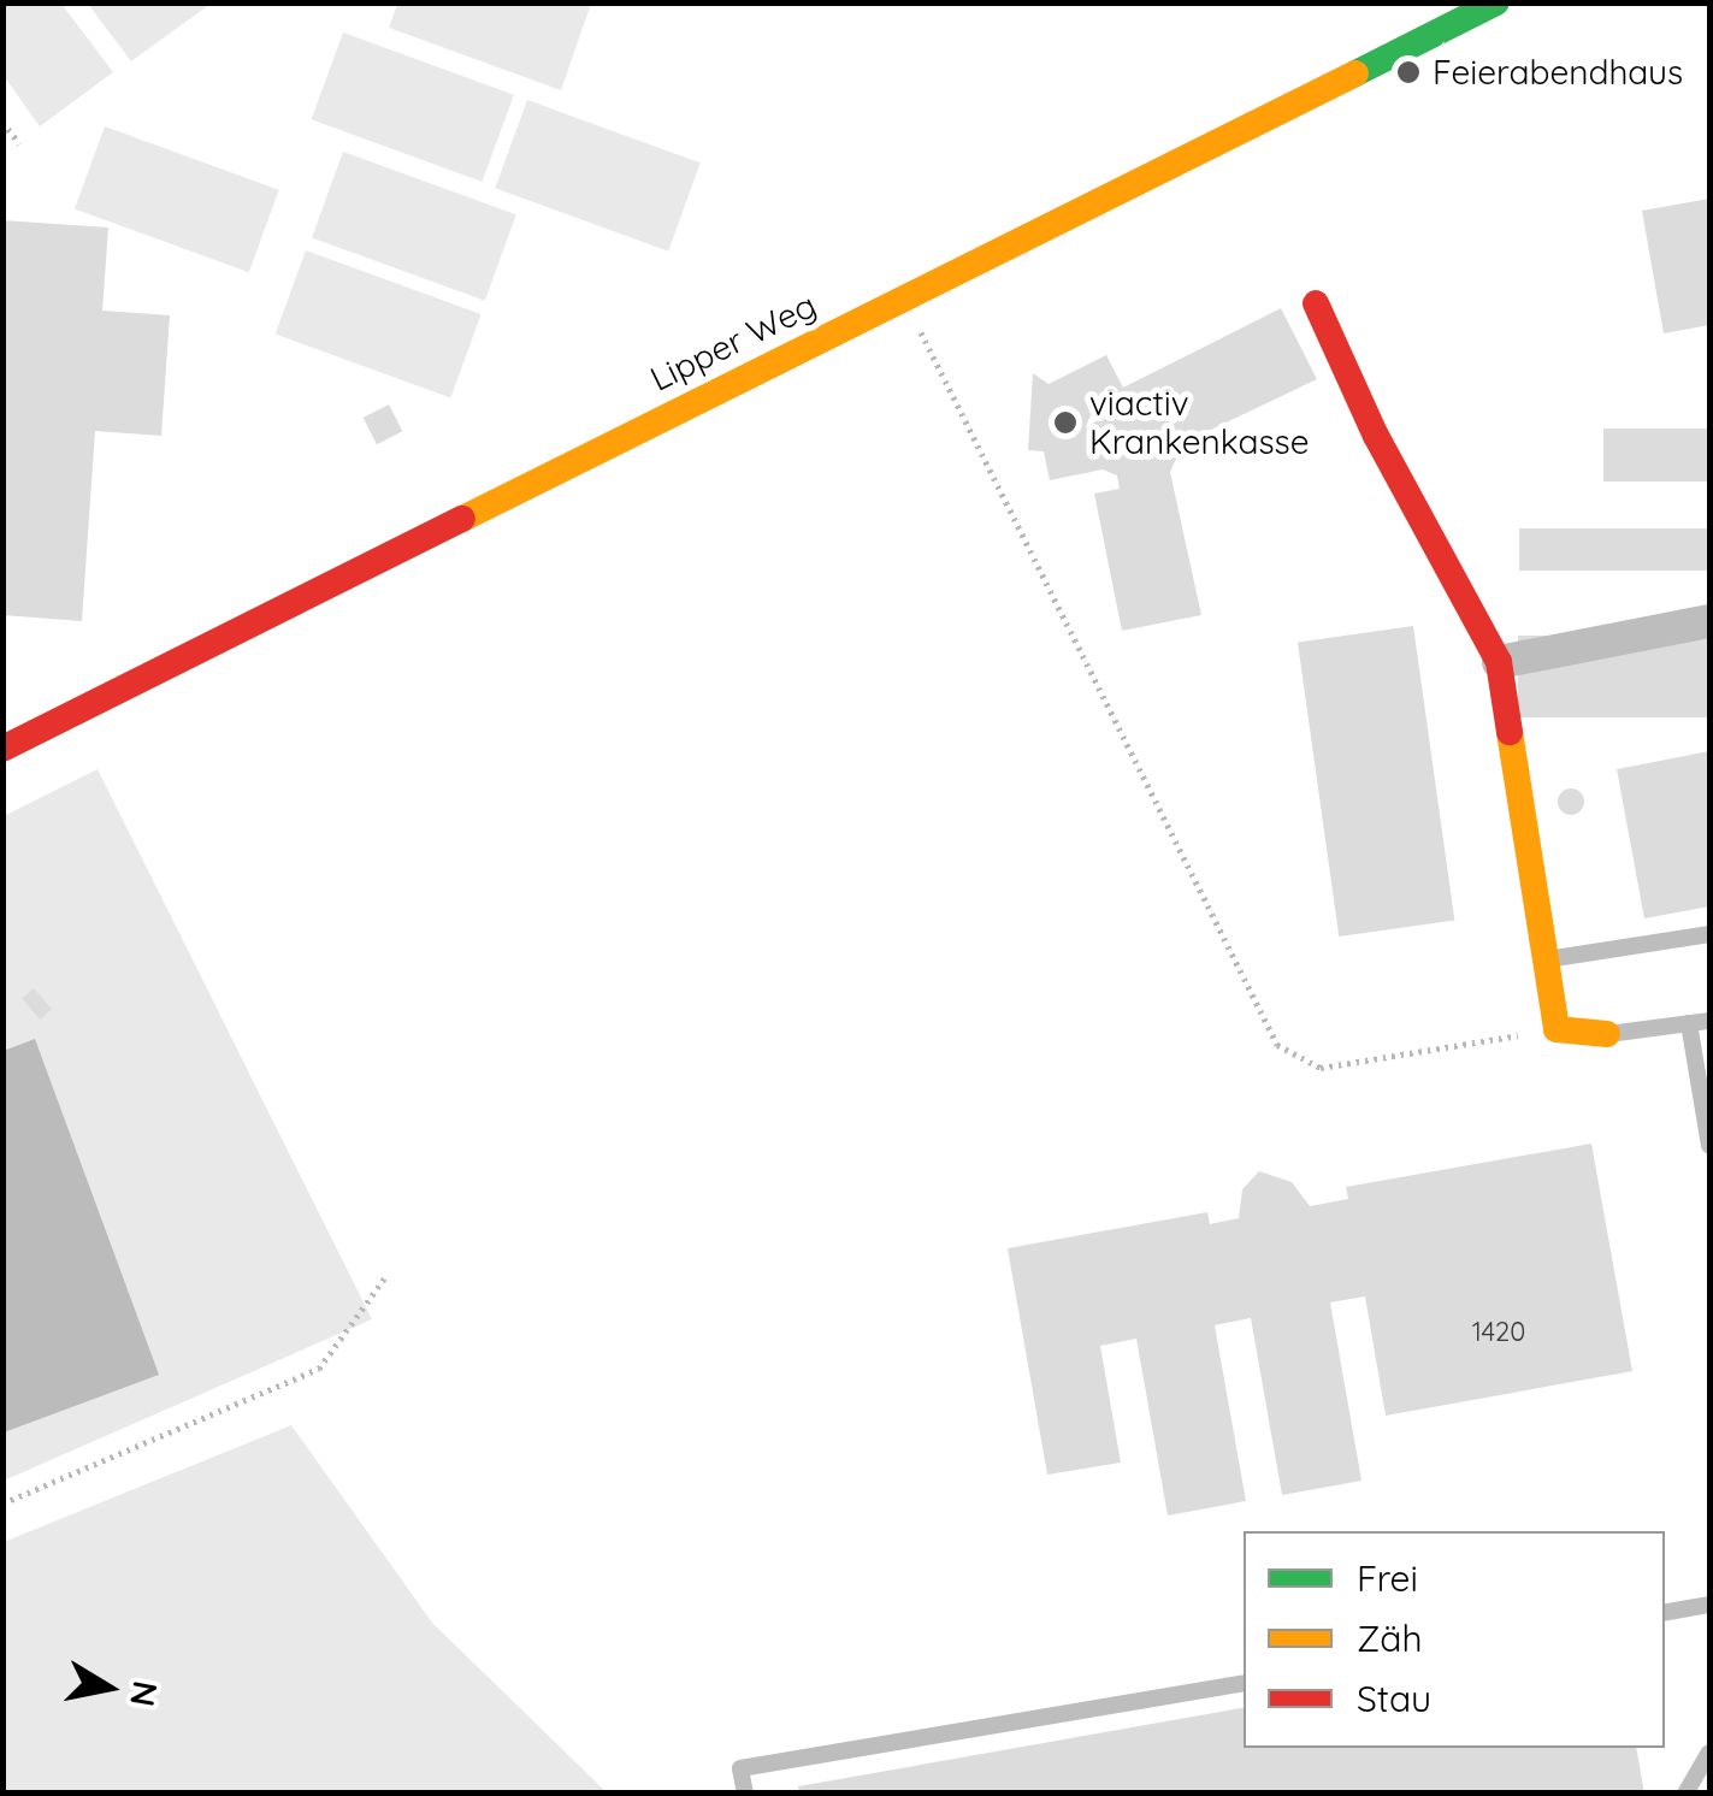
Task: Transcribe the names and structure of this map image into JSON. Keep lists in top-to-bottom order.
{
  "streets": {
    "street": ["Lipper Weg"]
  },
  "places": ["Feierabendhaus", "viactiv Krankenkasse"],
  "house_numbers": ["1420"],
  "legend": ["Frei", "Zäh", "Stau"],
  "north": "right"
}
